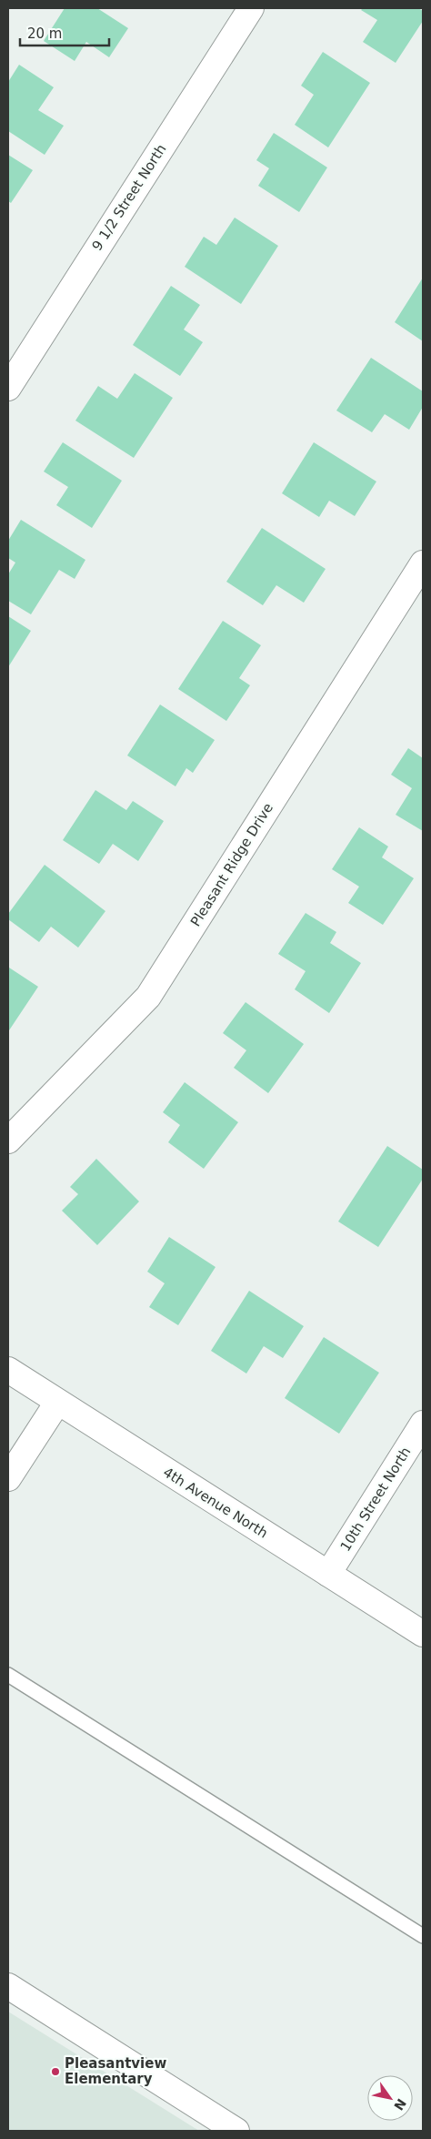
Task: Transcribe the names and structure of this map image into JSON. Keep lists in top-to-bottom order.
{
  "streets": {
    "street": [
      "9 1/2 Street North",
      "Pleasant Ridge Drive",
      "10th Street North",
      "4th Avenue North"
    ]
  },
  "crossings": [
    ["10th Street North", "4th Avenue North"]
  ],
  "places": ["Pleasantview Elementary"],
  "scale_bar": "20 m",
  "north": "bottom right"
}
